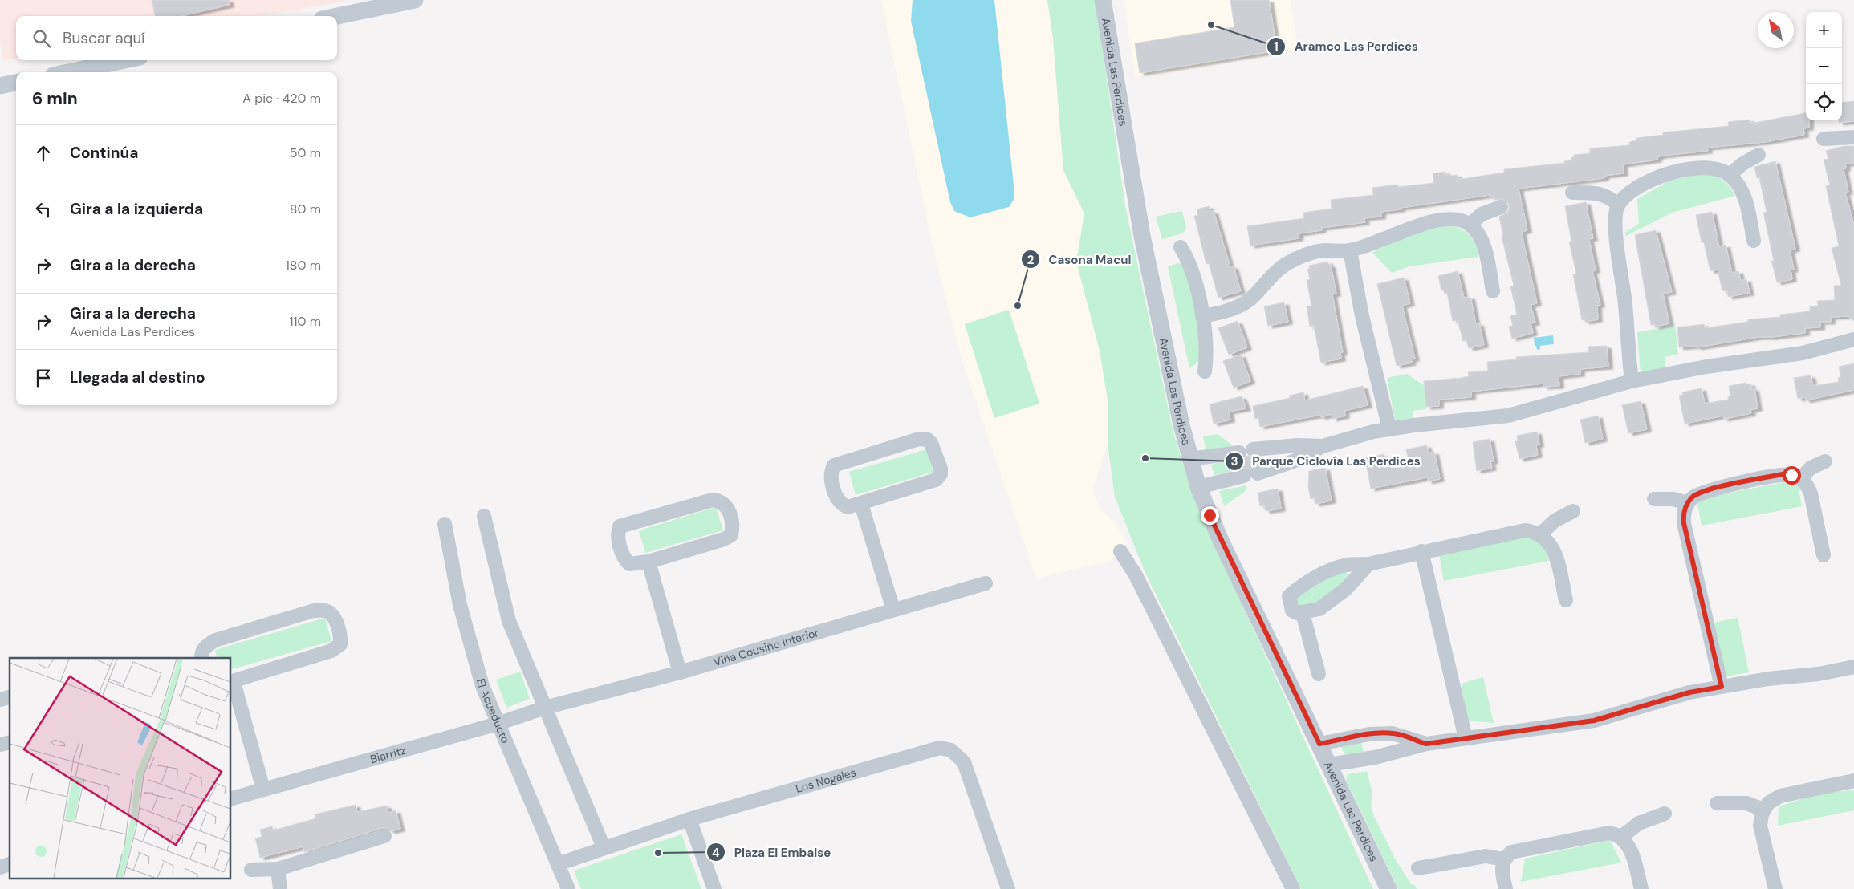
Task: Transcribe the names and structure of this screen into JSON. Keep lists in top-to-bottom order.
{
  "streets": {
    "street": [
      "Avenida Las Perdices",
      "Viña Cousiño Interior",
      "El Acueducto",
      "Biarritz",
      "Los Nogales"
    ]
  },
  "crossings": [
    ["Viña Cousiño Interior", "Biarritz"],
    ["El Acueducto", "Biarritz"],
    ["El Acueducto", "Los Nogales"]
  ],
  "places": [
    "Aramco Las Perdices",
    "Casona Macul",
    "Parque Ciclovía Las Perdices",
    "Plaza El Embalse"
  ],
  "north": "top left",
  "page": {
    "map_buttons": ["+", "−"],
    "search": "Buscar aquí",
    "heading": ["6 min", "A pie · 420 m"],
    "list": [
      ["Continúa", "50 m"],
      ["Gira a la izquierda", "80 m"],
      ["Gira a la derecha", "180 m"],
      ["Gira a la derecha", "Avenida Las Perdices", "110 m"],
      "Llegada al destino"
    ]
  }
}
